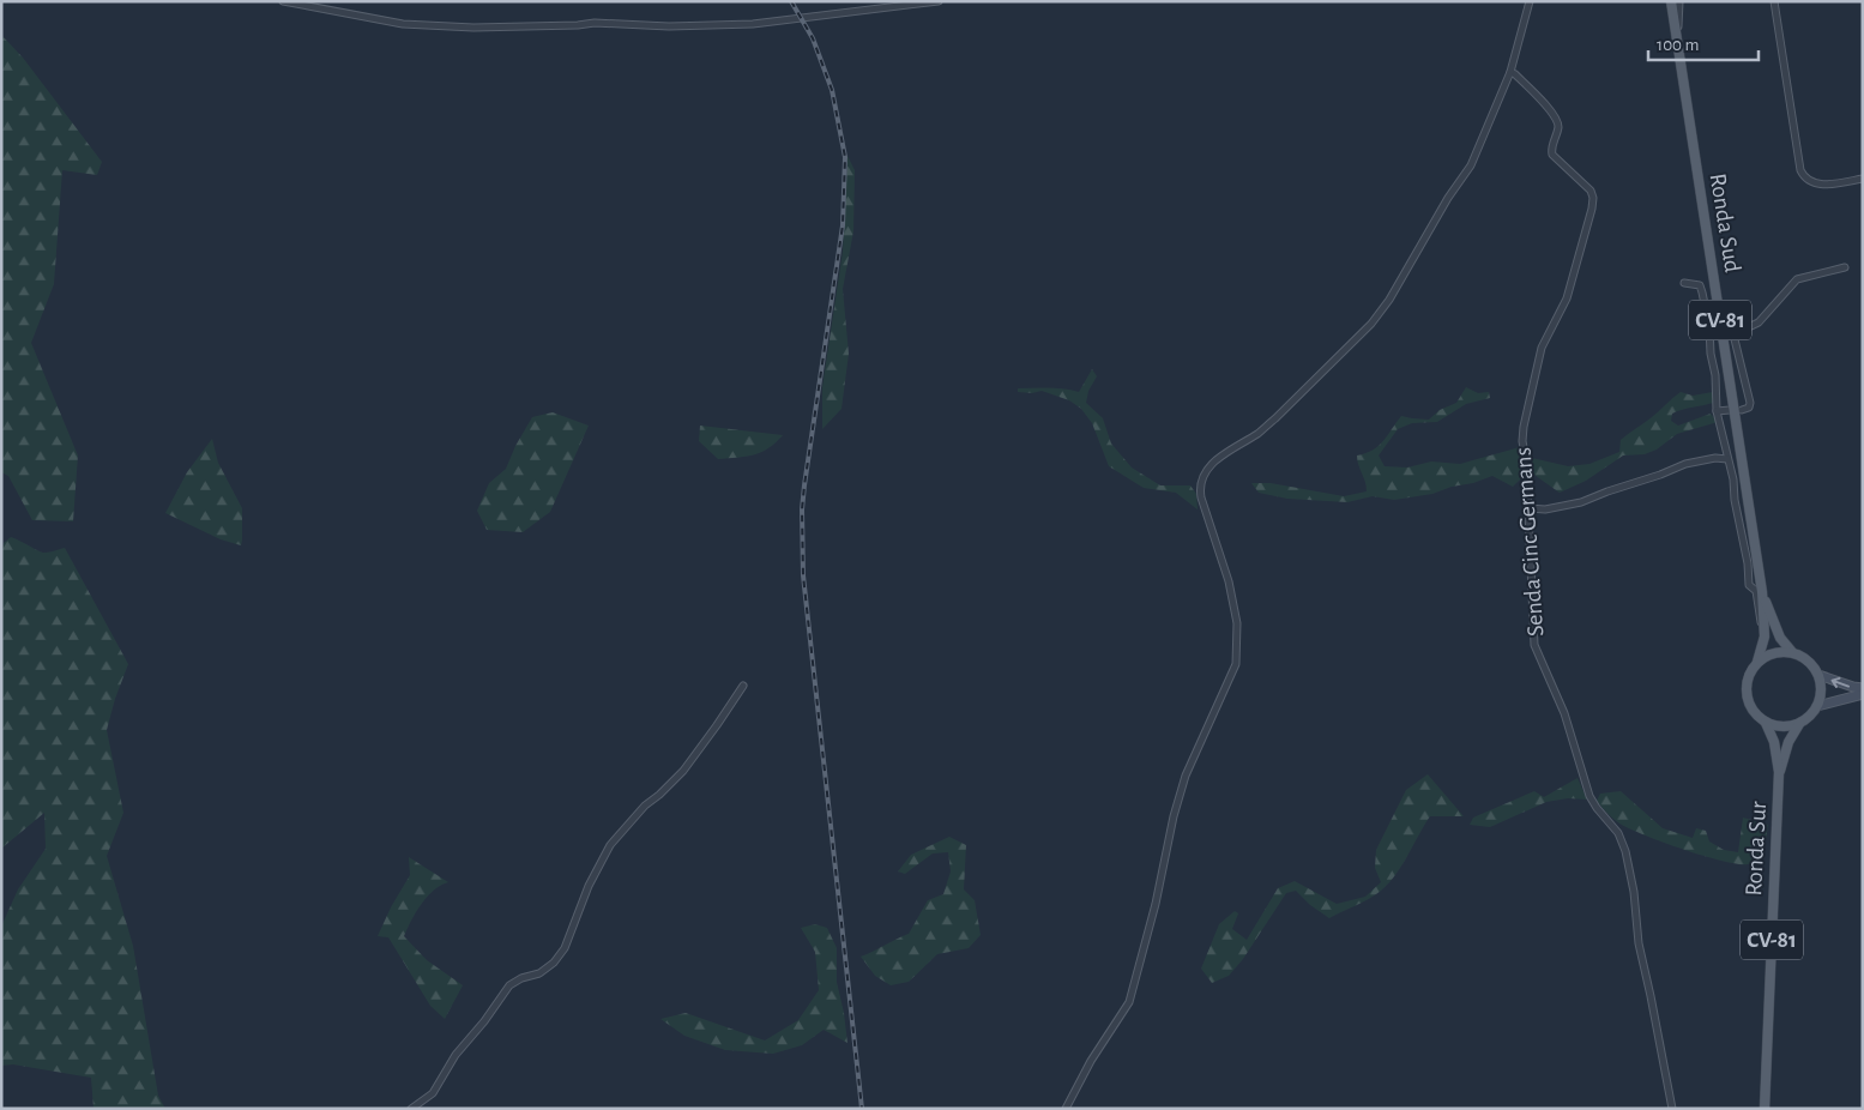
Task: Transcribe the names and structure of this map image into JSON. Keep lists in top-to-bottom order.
{
  "streets": {
    "main road": ["Ronda Sud", "CV-81", "Ronda Sur"],
    "street": ["Senda Cinc Germans"]
  },
  "crossings": [
    ["Ronda Sud", "CV-81"],
    ["CV-81", "Ronda Sur"]
  ],
  "scale_bar": "100 m"
}
